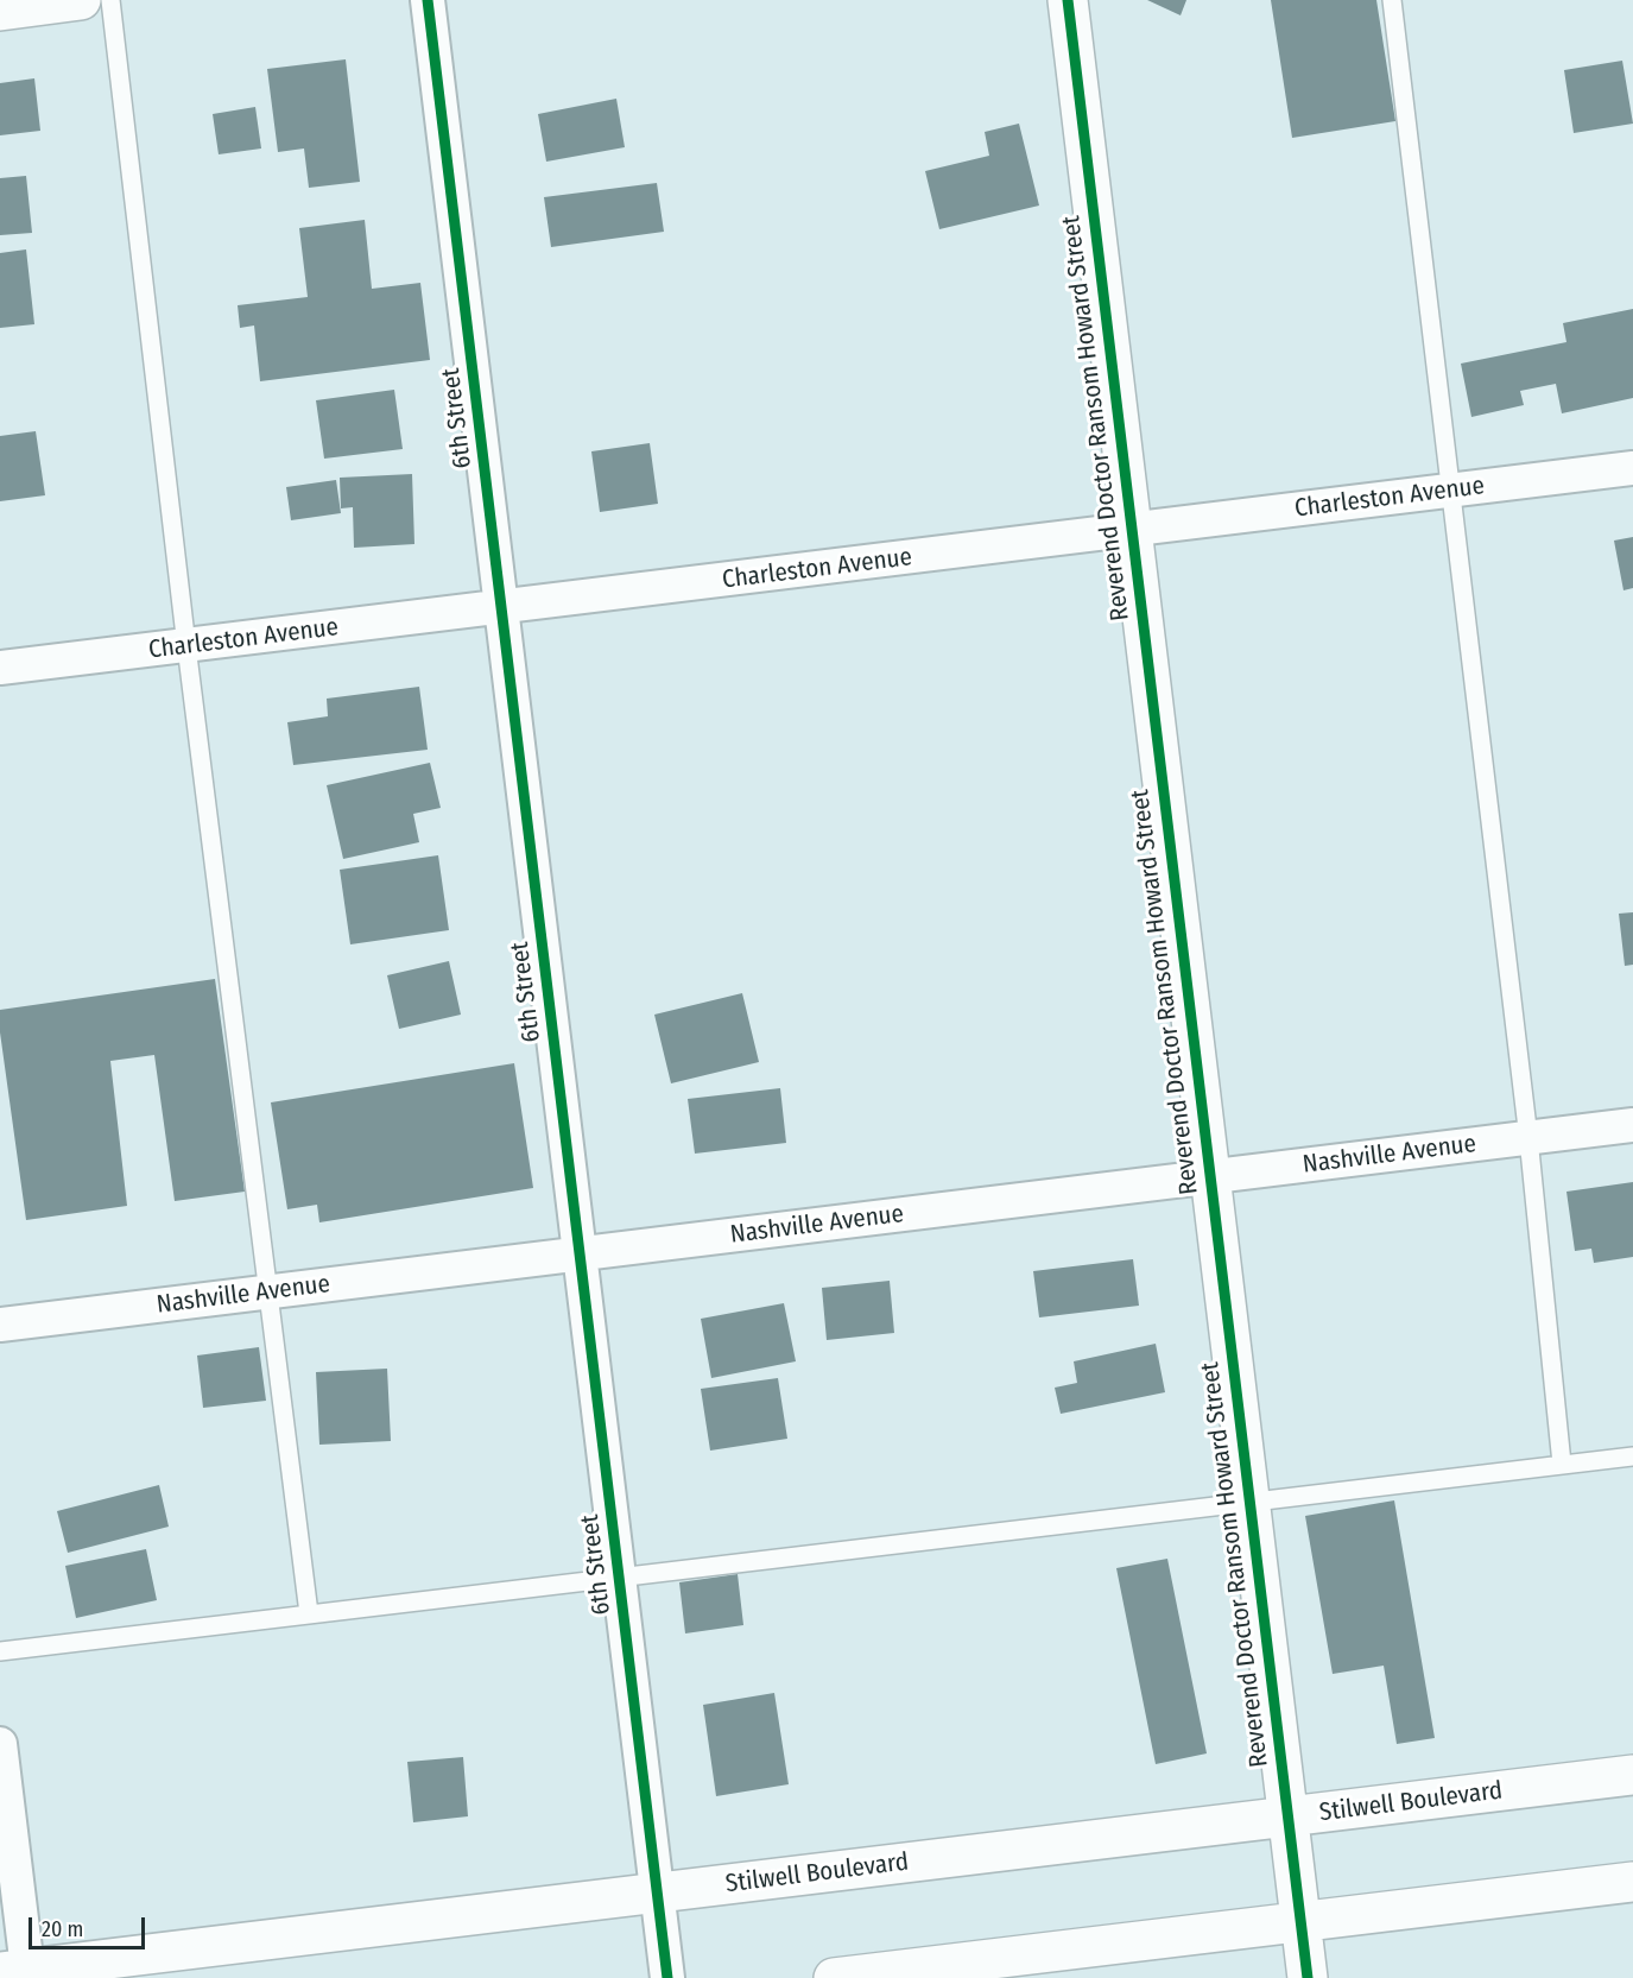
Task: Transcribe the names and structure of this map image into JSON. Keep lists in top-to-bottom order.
{
  "streets": {
    "main road": ["Reverend Doctor Ransom Howard Street", "Stilwell Boulevard"],
    "street": ["6th Street", "Charleston Avenue", "Nashville Avenue"]
  },
  "crossings": [
    ["6th Street", "Charleston Avenue"],
    ["6th Street", "Nashville Avenue"],
    ["6th Street", "Stilwell Boulevard"],
    ["Reverend Doctor Ransom Howard Street", "Charleston Avenue"],
    ["Reverend Doctor Ransom Howard Street", "Nashville Avenue"],
    ["Reverend Doctor Ransom Howard Street", "Stilwell Boulevard"]
  ],
  "scale_bar": "20 m"
}
